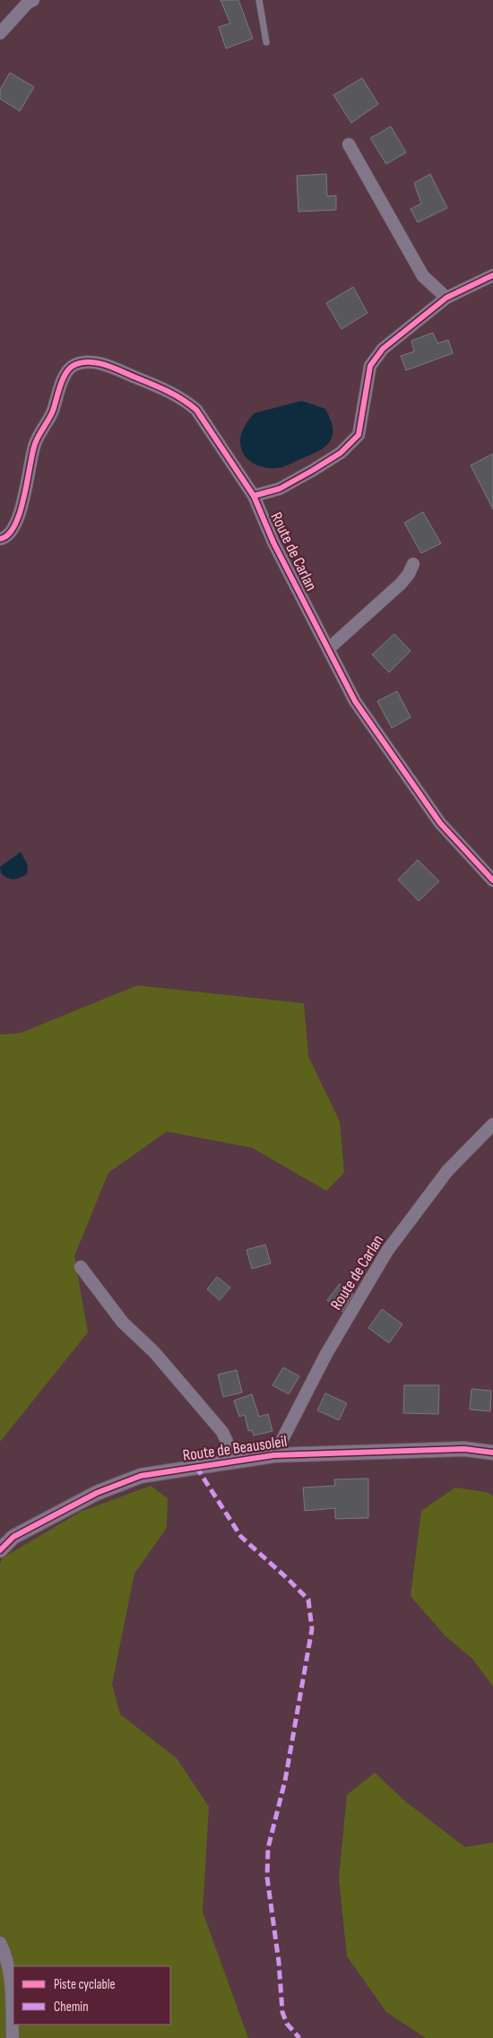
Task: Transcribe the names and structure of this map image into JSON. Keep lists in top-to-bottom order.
{
  "streets": {
    "street": ["Route de Carlan", "Route de Beausoleil"]
  },
  "crossings": [
    ["Route de Carlan", "Route de Beausoleil"]
  ],
  "legend": ["Piste cyclable", "Chemin"]
}
